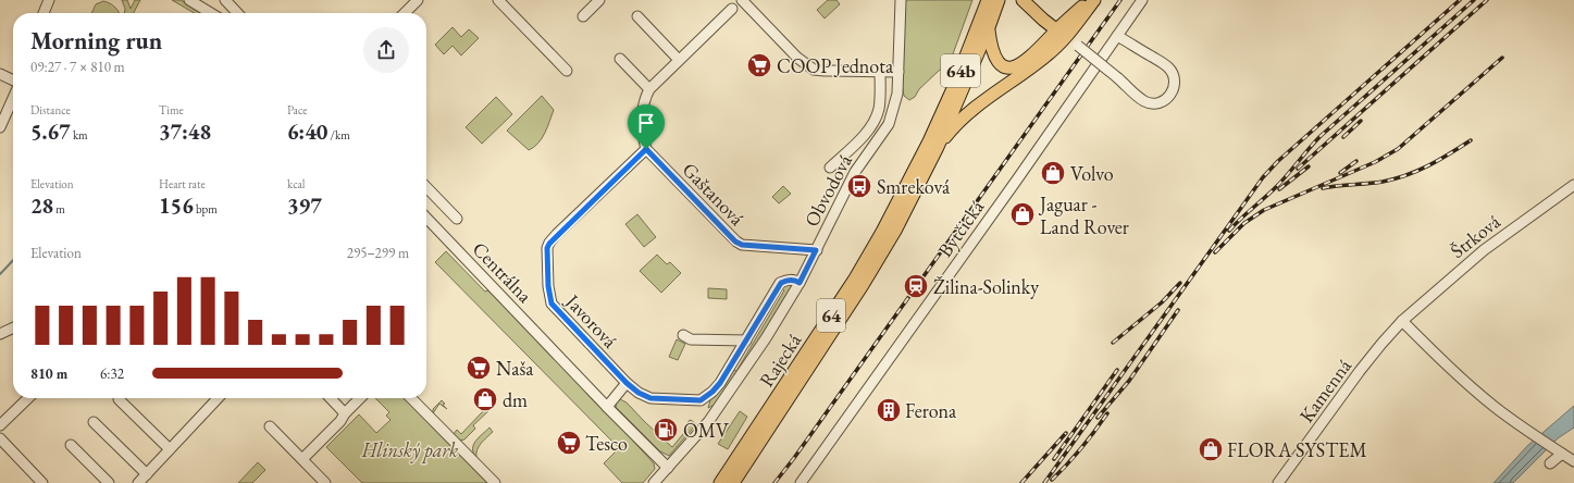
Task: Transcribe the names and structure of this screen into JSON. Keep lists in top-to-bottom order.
{
  "streets": {
    "main road": ["64b", "64", "Rajecká"],
    "street": [
      "Obvodová",
      "Gaštanová",
      "Bytčická",
      "Štrková",
      "Centrálna",
      "Javorová",
      "Kamenná"
    ]
  },
  "crossings": [
    ["64b", "Rajecká"],
    ["Obvodová", "Gaštanová"],
    ["Obvodová", "Centrálna"],
    ["Obvodová", "Javorová"],
    ["Gaštanová", "Javorová"],
    ["Štrková", "Kamenná"]
  ],
  "parks": ["Hlinský park"],
  "places": {
    "supermarket": ["COOP Jednota", "Naša", "Tesco"],
    "shop": [
      "Volvo",
      "Jaguar - Land Rover",
      "dm",
      "FLORA SYSTEM"
    ],
    "bus stop": ["Smreková"],
    "station": ["Žilina-Solinky"],
    "building": ["Ferona"],
    "fuel station": ["OMV"]
  },
  "page": {
    "heading": ["Morning run", "09:27 · 7 × 810 m"],
    "stats": [
      ["Distance", "5.67 km"],
      ["Time", "37:48"],
      ["Pace", "6:40 /km"],
      ["Elevation", "28 m"],
      ["Heart rate", "156 bpm"],
      ["kcal", "397"]
    ],
    "chart": ["Elevation", "295–299 m"],
    "list": [
      {
        "name": "810 m",
        "note": "6:32"
      }
    ]
  }
}
